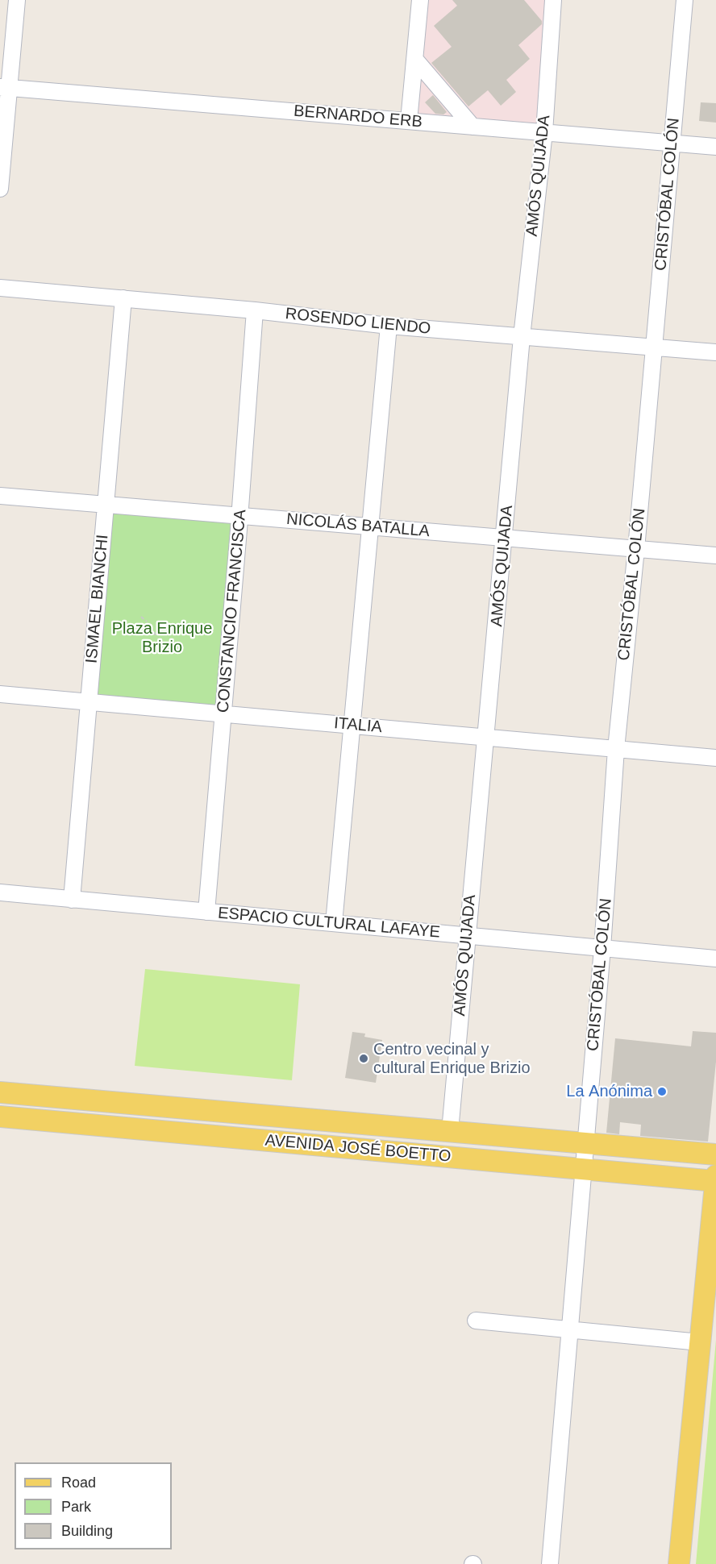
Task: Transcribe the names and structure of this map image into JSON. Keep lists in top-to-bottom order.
{
  "streets": {
    "main road": ["AVENIDA JOSÉ BOETTO"],
    "street": [
      "BERNARDO ERB",
      "AMÓS QUIJADA",
      "CRISTÓBAL COLÓN",
      "ROSENDO LIENDO",
      "NICOLÁS BATALLA",
      "ISMAEL BIANCHI",
      "CONSTANCIO FRANCISCA",
      "ITALIA",
      "ESPACIO CULTURAL LAFAYE"
    ]
  },
  "crossings": [
    ["BERNARDO ERB", "AMÓS QUIJADA"],
    ["BERNARDO ERB", "CRISTÓBAL COLÓN"],
    ["AMÓS QUIJADA", "ROSENDO LIENDO"],
    ["AMÓS QUIJADA", "NICOLÁS BATALLA"],
    ["AMÓS QUIJADA", "ITALIA"],
    ["AMÓS QUIJADA", "ESPACIO CULTURAL LAFAYE"],
    ["AMÓS QUIJADA", "AVENIDA JOSÉ BOETTO"],
    ["CRISTÓBAL COLÓN", "ROSENDO LIENDO"],
    ["CRISTÓBAL COLÓN", "NICOLÁS BATALLA"],
    ["CRISTÓBAL COLÓN", "ITALIA"],
    ["CRISTÓBAL COLÓN", "ESPACIO CULTURAL LAFAYE"],
    ["CRISTÓBAL COLÓN", "AVENIDA JOSÉ BOETTO"],
    ["ROSENDO LIENDO", "ISMAEL BIANCHI"],
    ["ROSENDO LIENDO", "CONSTANCIO FRANCISCA"],
    ["NICOLÁS BATALLA", "ISMAEL BIANCHI"],
    ["NICOLÁS BATALLA", "CONSTANCIO FRANCISCA"],
    ["ISMAEL BIANCHI", "ITALIA"],
    ["ISMAEL BIANCHI", "ESPACIO CULTURAL LAFAYE"],
    ["CONSTANCIO FRANCISCA", "ITALIA"],
    ["CONSTANCIO FRANCISCA", "ESPACIO CULTURAL LAFAYE"]
  ],
  "parks": ["Plaza Enrique Brizio"],
  "places": ["Centro vecinal y cultural Enrique Brizio", "La Anónima"],
  "legend": ["Road", "Park", "Building"]
}
